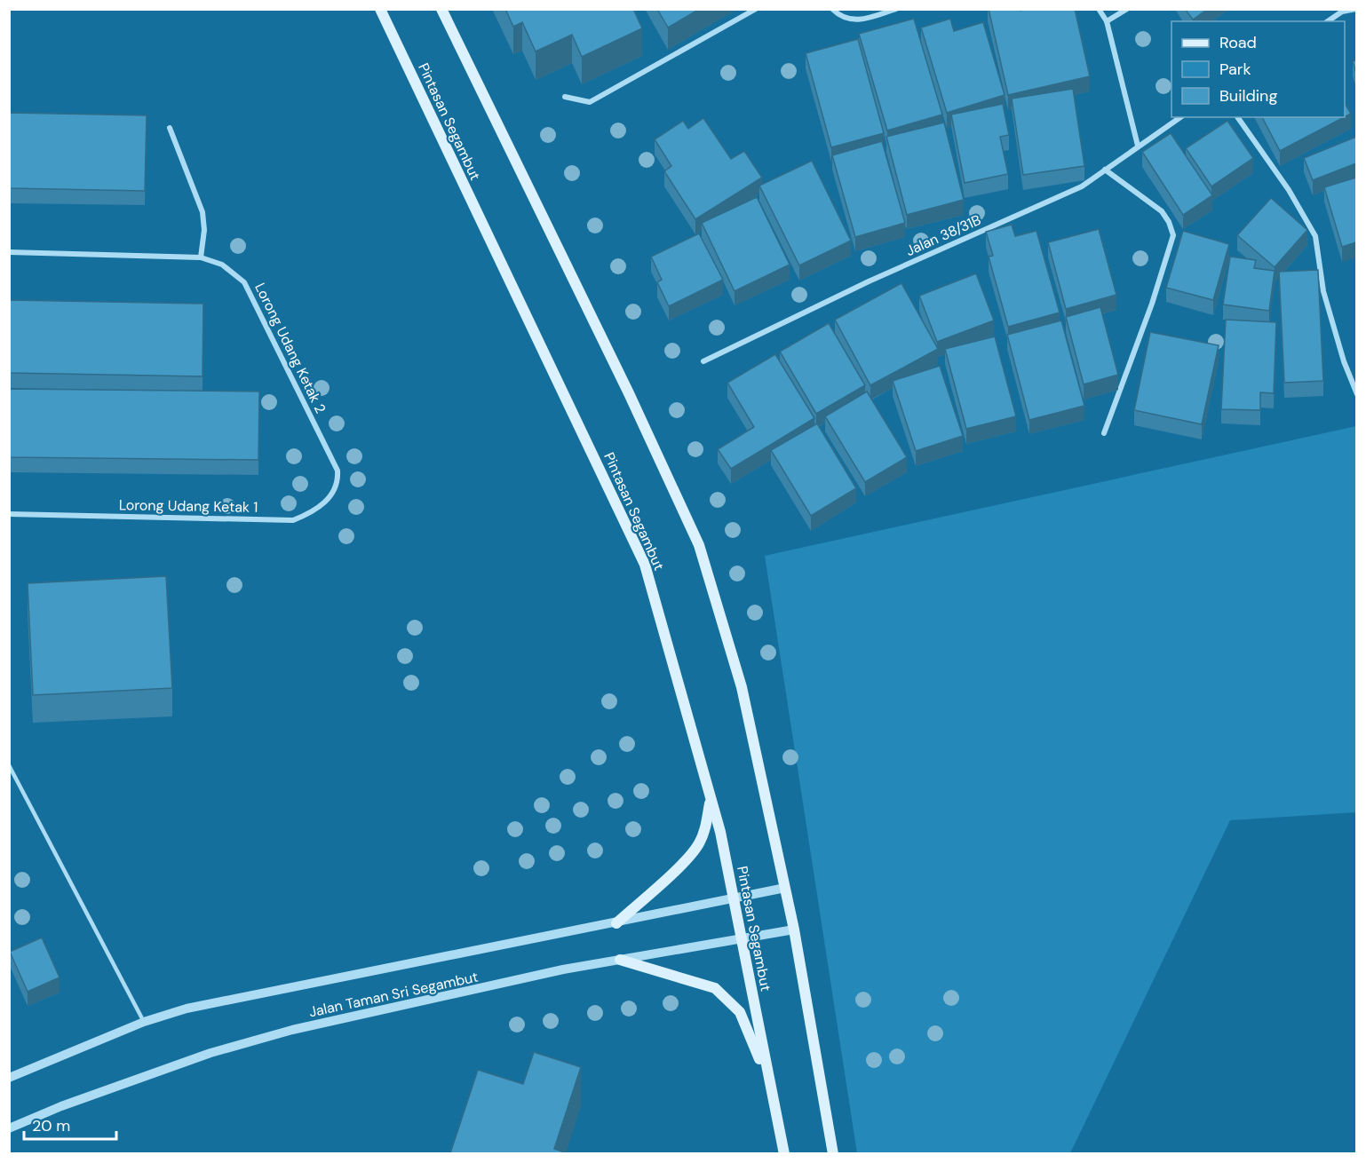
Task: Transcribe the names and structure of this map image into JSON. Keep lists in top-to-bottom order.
{
  "streets": {
    "main road": ["Pintasan Segambut"],
    "street": [
      "Jalan 38/31B",
      "Lorong Udang Ketak 2",
      "Lorong Udang Ketak 1",
      "Jalan Taman Sri Segambut"
    ]
  },
  "crossings": [
    ["Pintasan Segambut", "Jalan Taman Sri Segambut"],
    ["Lorong Udang Ketak 2", "Lorong Udang Ketak 1"]
  ],
  "legend": ["Road", "Park", "Building"],
  "scale_bar": "20 m"
}
